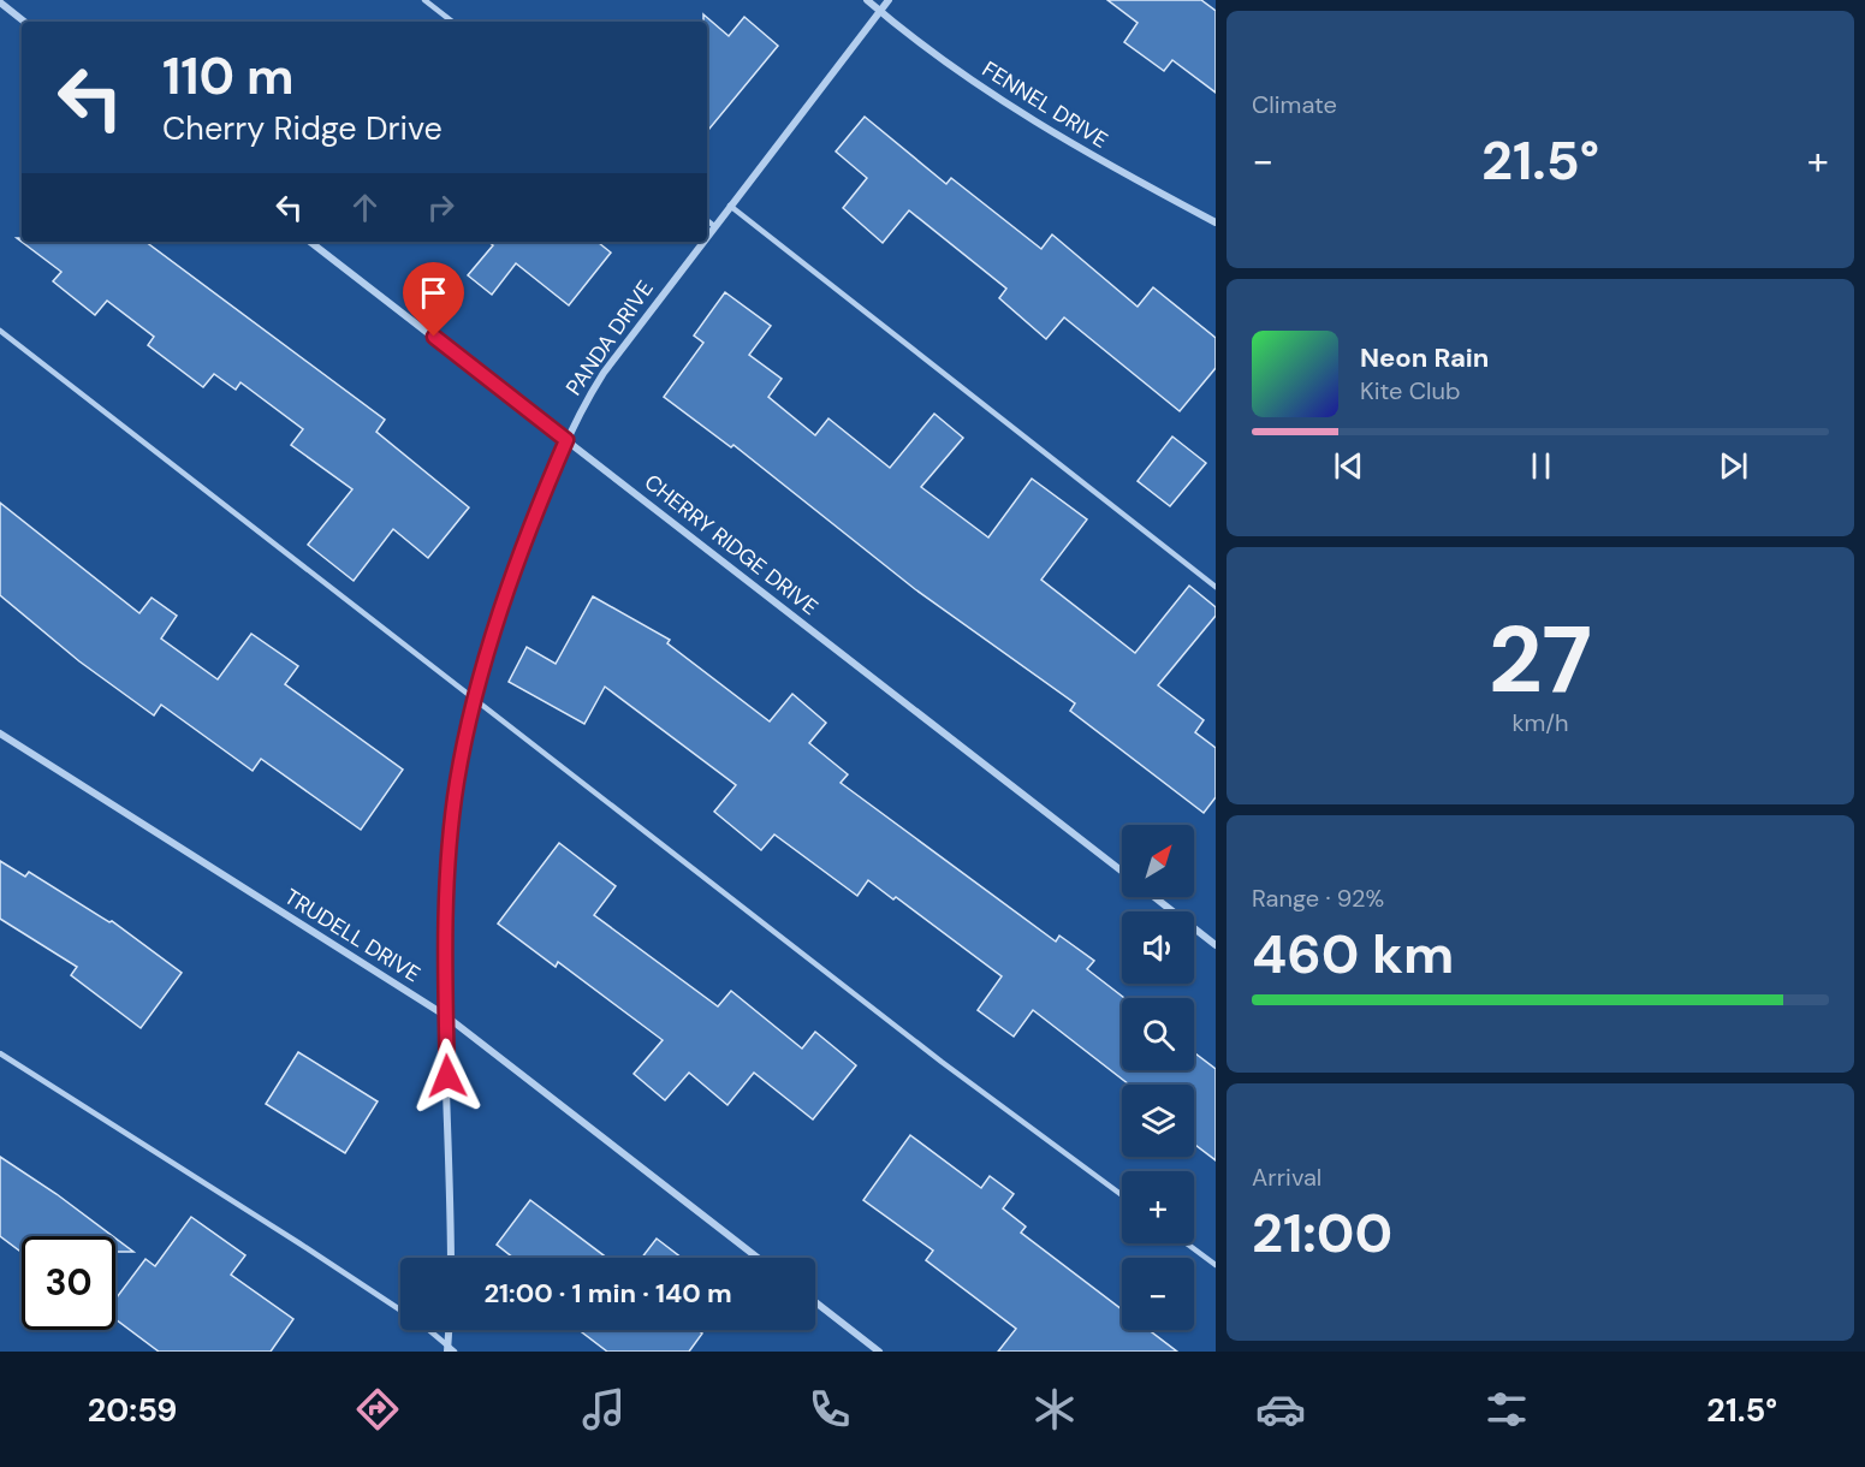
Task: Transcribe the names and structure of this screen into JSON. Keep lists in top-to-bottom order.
{
  "streets": {
    "street": [
      "FENNEL DRIVE",
      "PANDA DRIVE",
      "CHERRY RIDGE DRIVE",
      "TRUDELL DRIVE"
    ]
  },
  "crossings": [
    ["FENNEL DRIVE", "PANDA DRIVE"],
    ["PANDA DRIVE", "CHERRY RIDGE DRIVE"],
    ["PANDA DRIVE", "TRUDELL DRIVE"]
  ],
  "north": "top right",
  "page": {
    "tile": [
      "Climate",
      ["27", "km/h"],
      ["Range · 92%", "460 km"],
      ["Arrival", "21:00"]
    ],
    "turn": ["110 m", "Cherry Ridge Drive"],
    "heat": ["−", "21.5°", "+"],
    "song": ["Neon Rain", "Kite Club"],
    "map_buttons": ["+", "−"],
    "limit": "30",
    "trip": "21:00 · 1 min · 140 m",
    "tabs": ["20:59", "21.5°"]
  }
}
